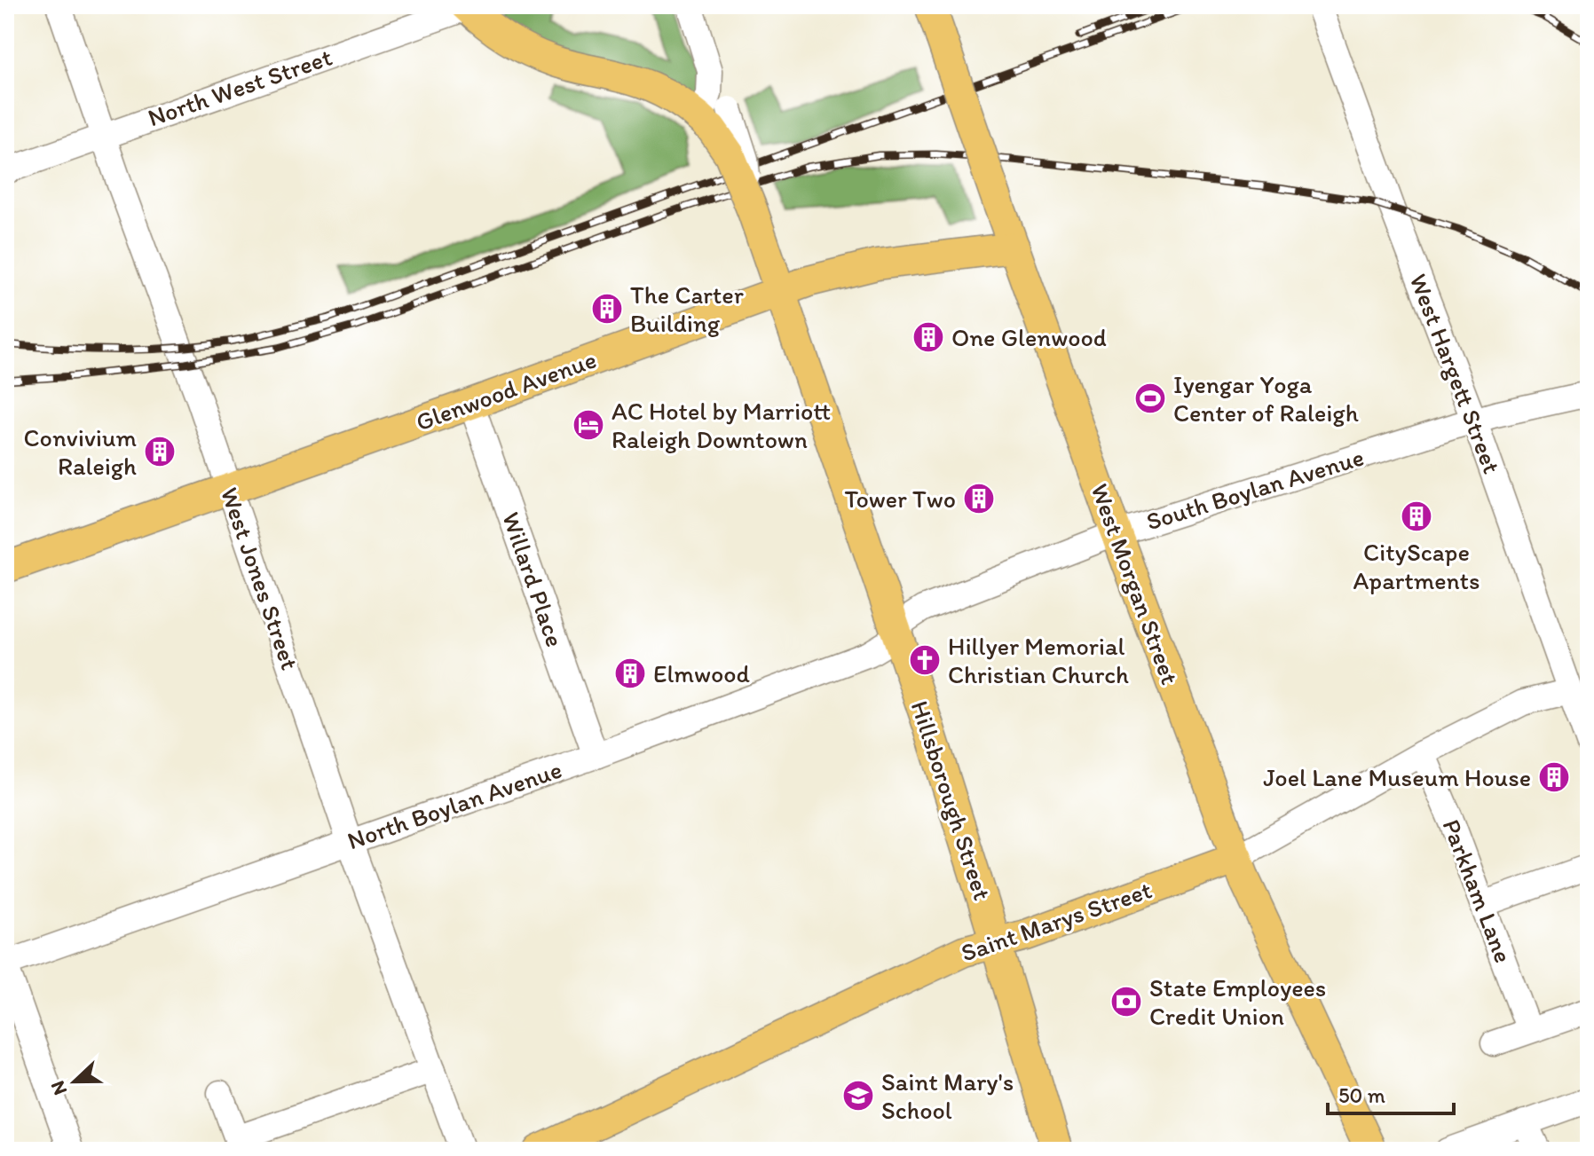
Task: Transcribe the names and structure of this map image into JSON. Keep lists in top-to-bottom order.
{
  "streets": {
    "main road": [
      "Glenwood Avenue",
      "West Morgan Street",
      "Hillsborough Street",
      "Saint Marys Street"
    ],
    "street": [
      "North West Street",
      "West Hargett Street",
      "South Boylan Avenue",
      "West Jones Street",
      "Willard Place",
      "North Boylan Avenue",
      "Parkham Lane"
    ]
  },
  "crossings": [
    ["North West Street", "West Jones Street"],
    ["West Hargett Street", "South Boylan Avenue"],
    ["West Hargett Street", "Saint Marys Street"],
    ["Glenwood Avenue", "West Jones Street"],
    ["Glenwood Avenue", "Willard Place"],
    ["Glenwood Avenue", "West Morgan Street"],
    ["Glenwood Avenue", "Hillsborough Street"],
    ["South Boylan Avenue", "West Morgan Street"],
    ["South Boylan Avenue", "Hillsborough Street"],
    ["South Boylan Avenue", "North Boylan Avenue"],
    ["West Jones Street", "North Boylan Avenue"],
    ["Willard Place", "North Boylan Avenue"],
    ["West Morgan Street", "Saint Marys Street"],
    ["Hillsborough Street", "North Boylan Avenue"],
    ["Hillsborough Street", "Saint Marys Street"],
    ["Parkham Lane", "Saint Marys Street"]
  ],
  "places": {
    "building": [
      "The Carter Building",
      "One Glenwood",
      "Convivium Raleigh",
      "Tower Two",
      "CityScape Apartments",
      "Elmwood",
      "Joel Lane Museum House"
    ],
    "sports": ["Iyengar Yoga Center of Raleigh"],
    "hotel": ["AC Hotel by Marriott Raleigh Downtown"],
    "church": ["Hillyer Memorial Christian Church"],
    "bank": ["State Employees Credit Union"],
    "school or university": ["Saint Mary's School"]
  },
  "scale_bar": "50 m",
  "north": "left"
}
